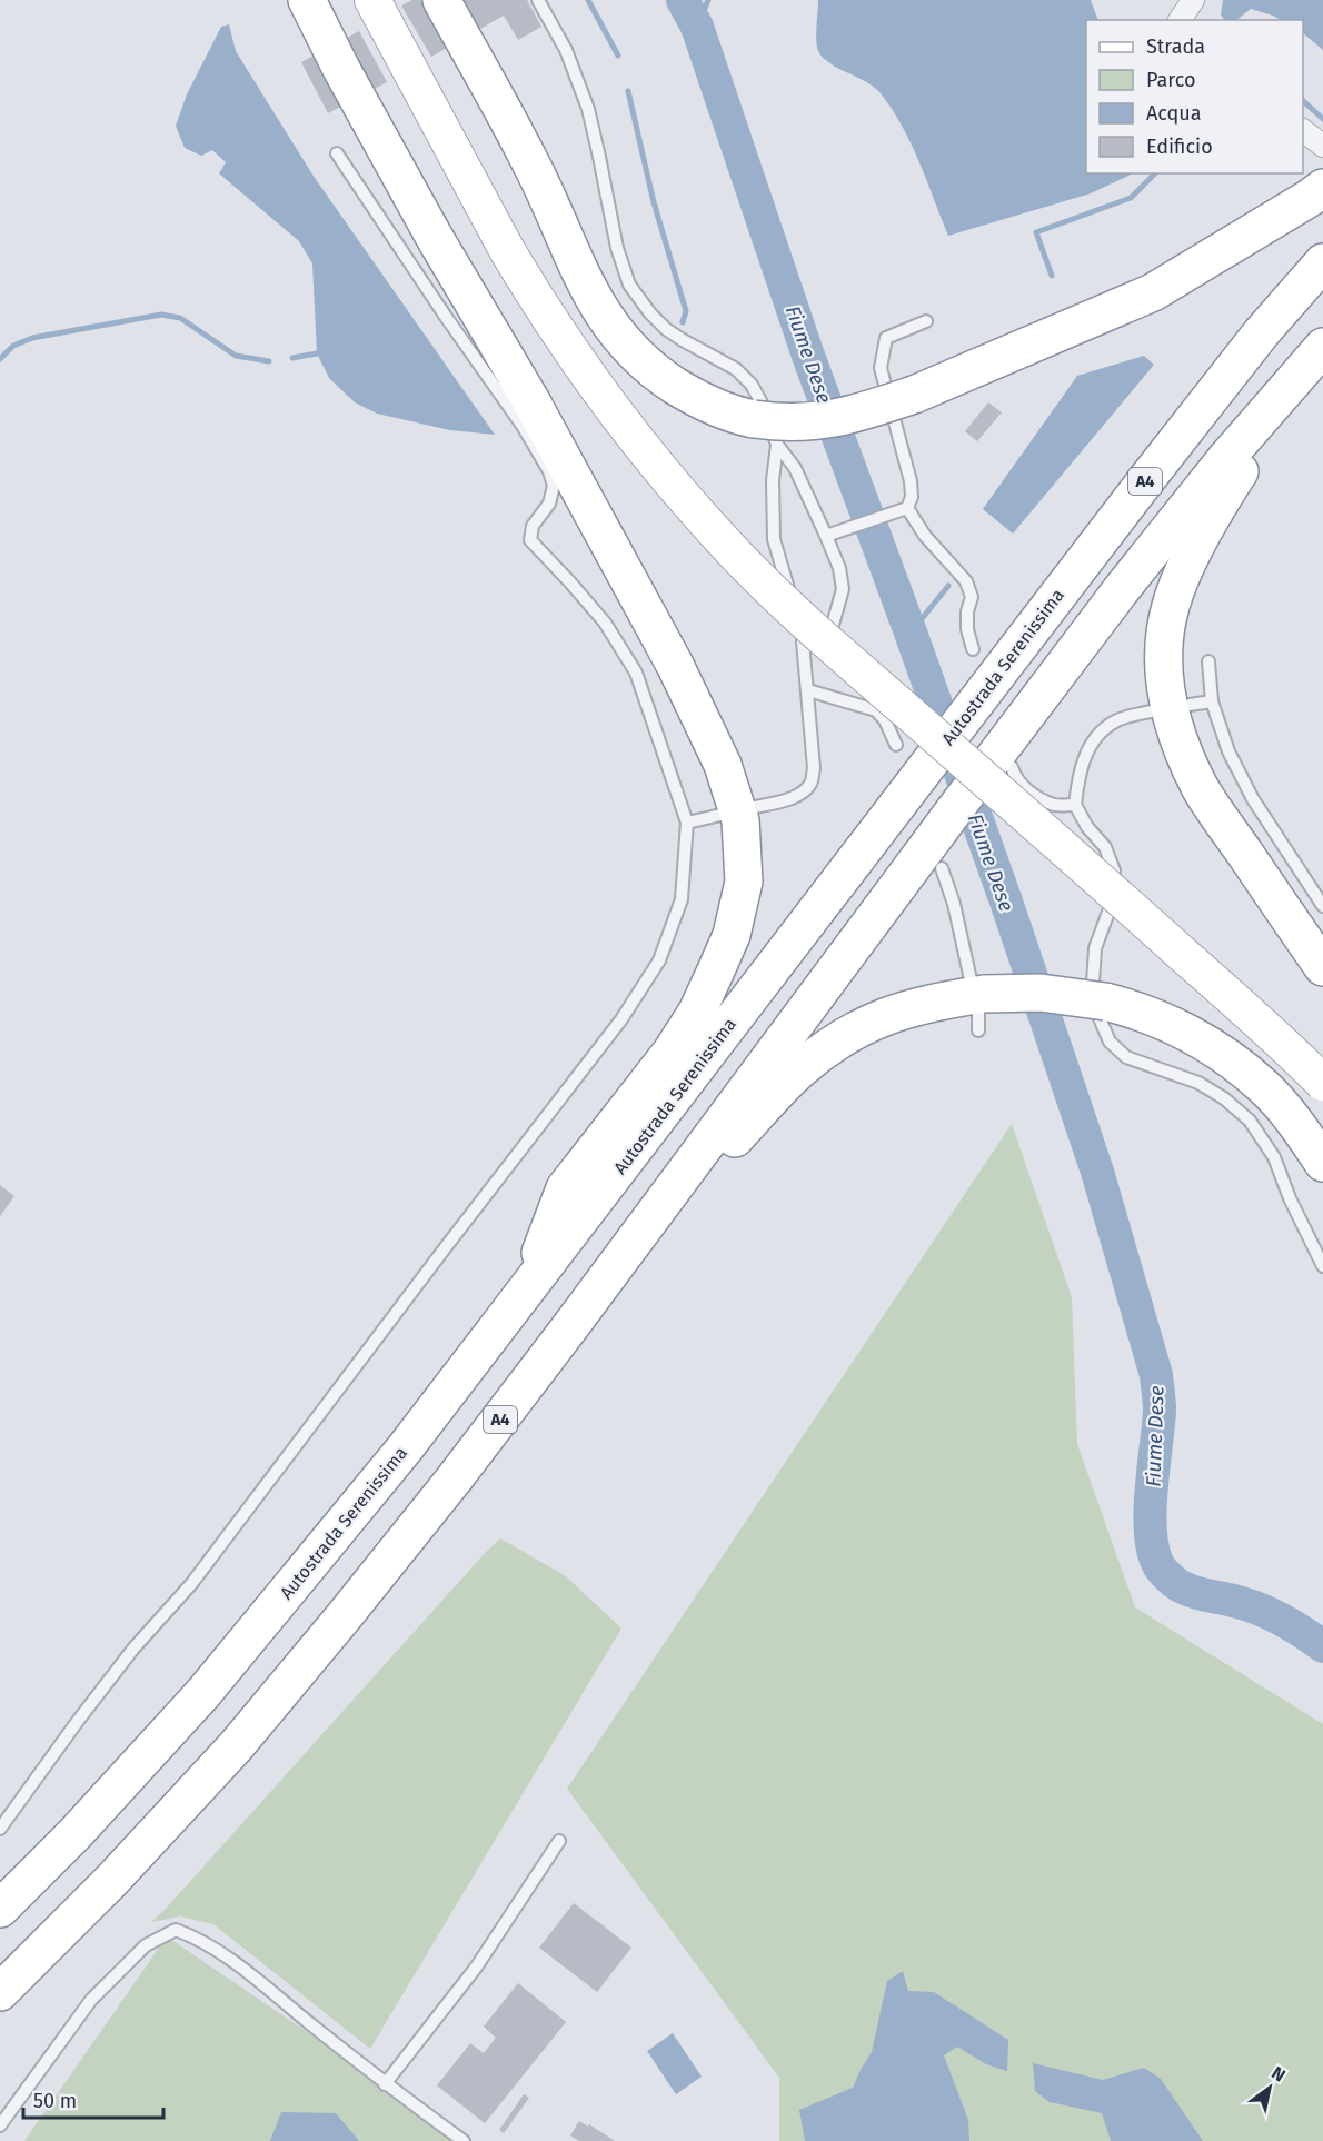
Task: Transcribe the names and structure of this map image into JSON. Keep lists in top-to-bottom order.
{
  "streets": {
    "highway": ["A4", "Autostrada Serenissima"]
  },
  "water": ["Fiume Dese"],
  "legend": [
    "Strada",
    "Parco",
    "Acqua",
    "Edificio"
  ],
  "scale_bar": "50 m",
  "north": "top right"
}
